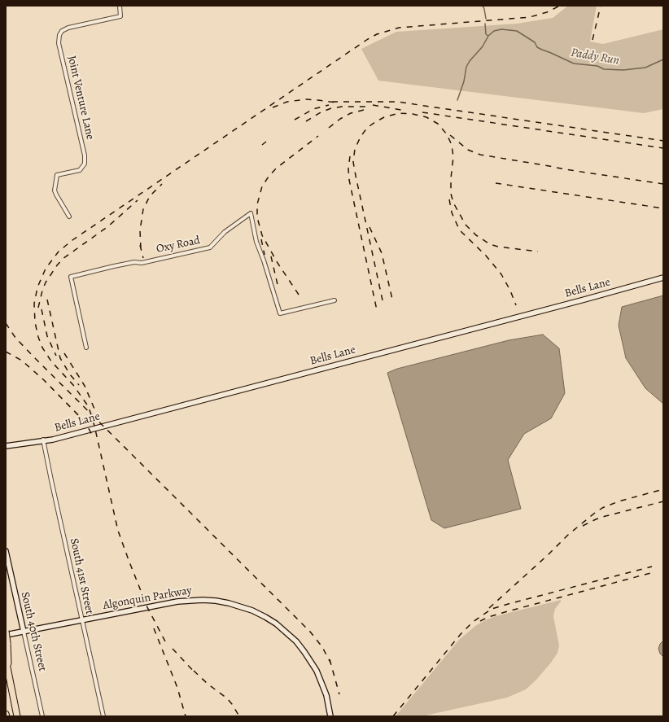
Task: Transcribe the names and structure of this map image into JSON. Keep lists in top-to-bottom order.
{
  "streets": {
    "street": [
      "Joint Venture Lane",
      "Oxy Road",
      "Bells Lane",
      "South 41st Street",
      "Algonquin Parkway",
      "South 40th Street"
    ]
  },
  "crossings": [
    ["Bells Lane", "South 41st Street"],
    ["South 41st Street", "Algonquin Parkway"],
    ["Algonquin Parkway", "South 40th Street"]
  ],
  "water": ["Paddy Run"]
}
